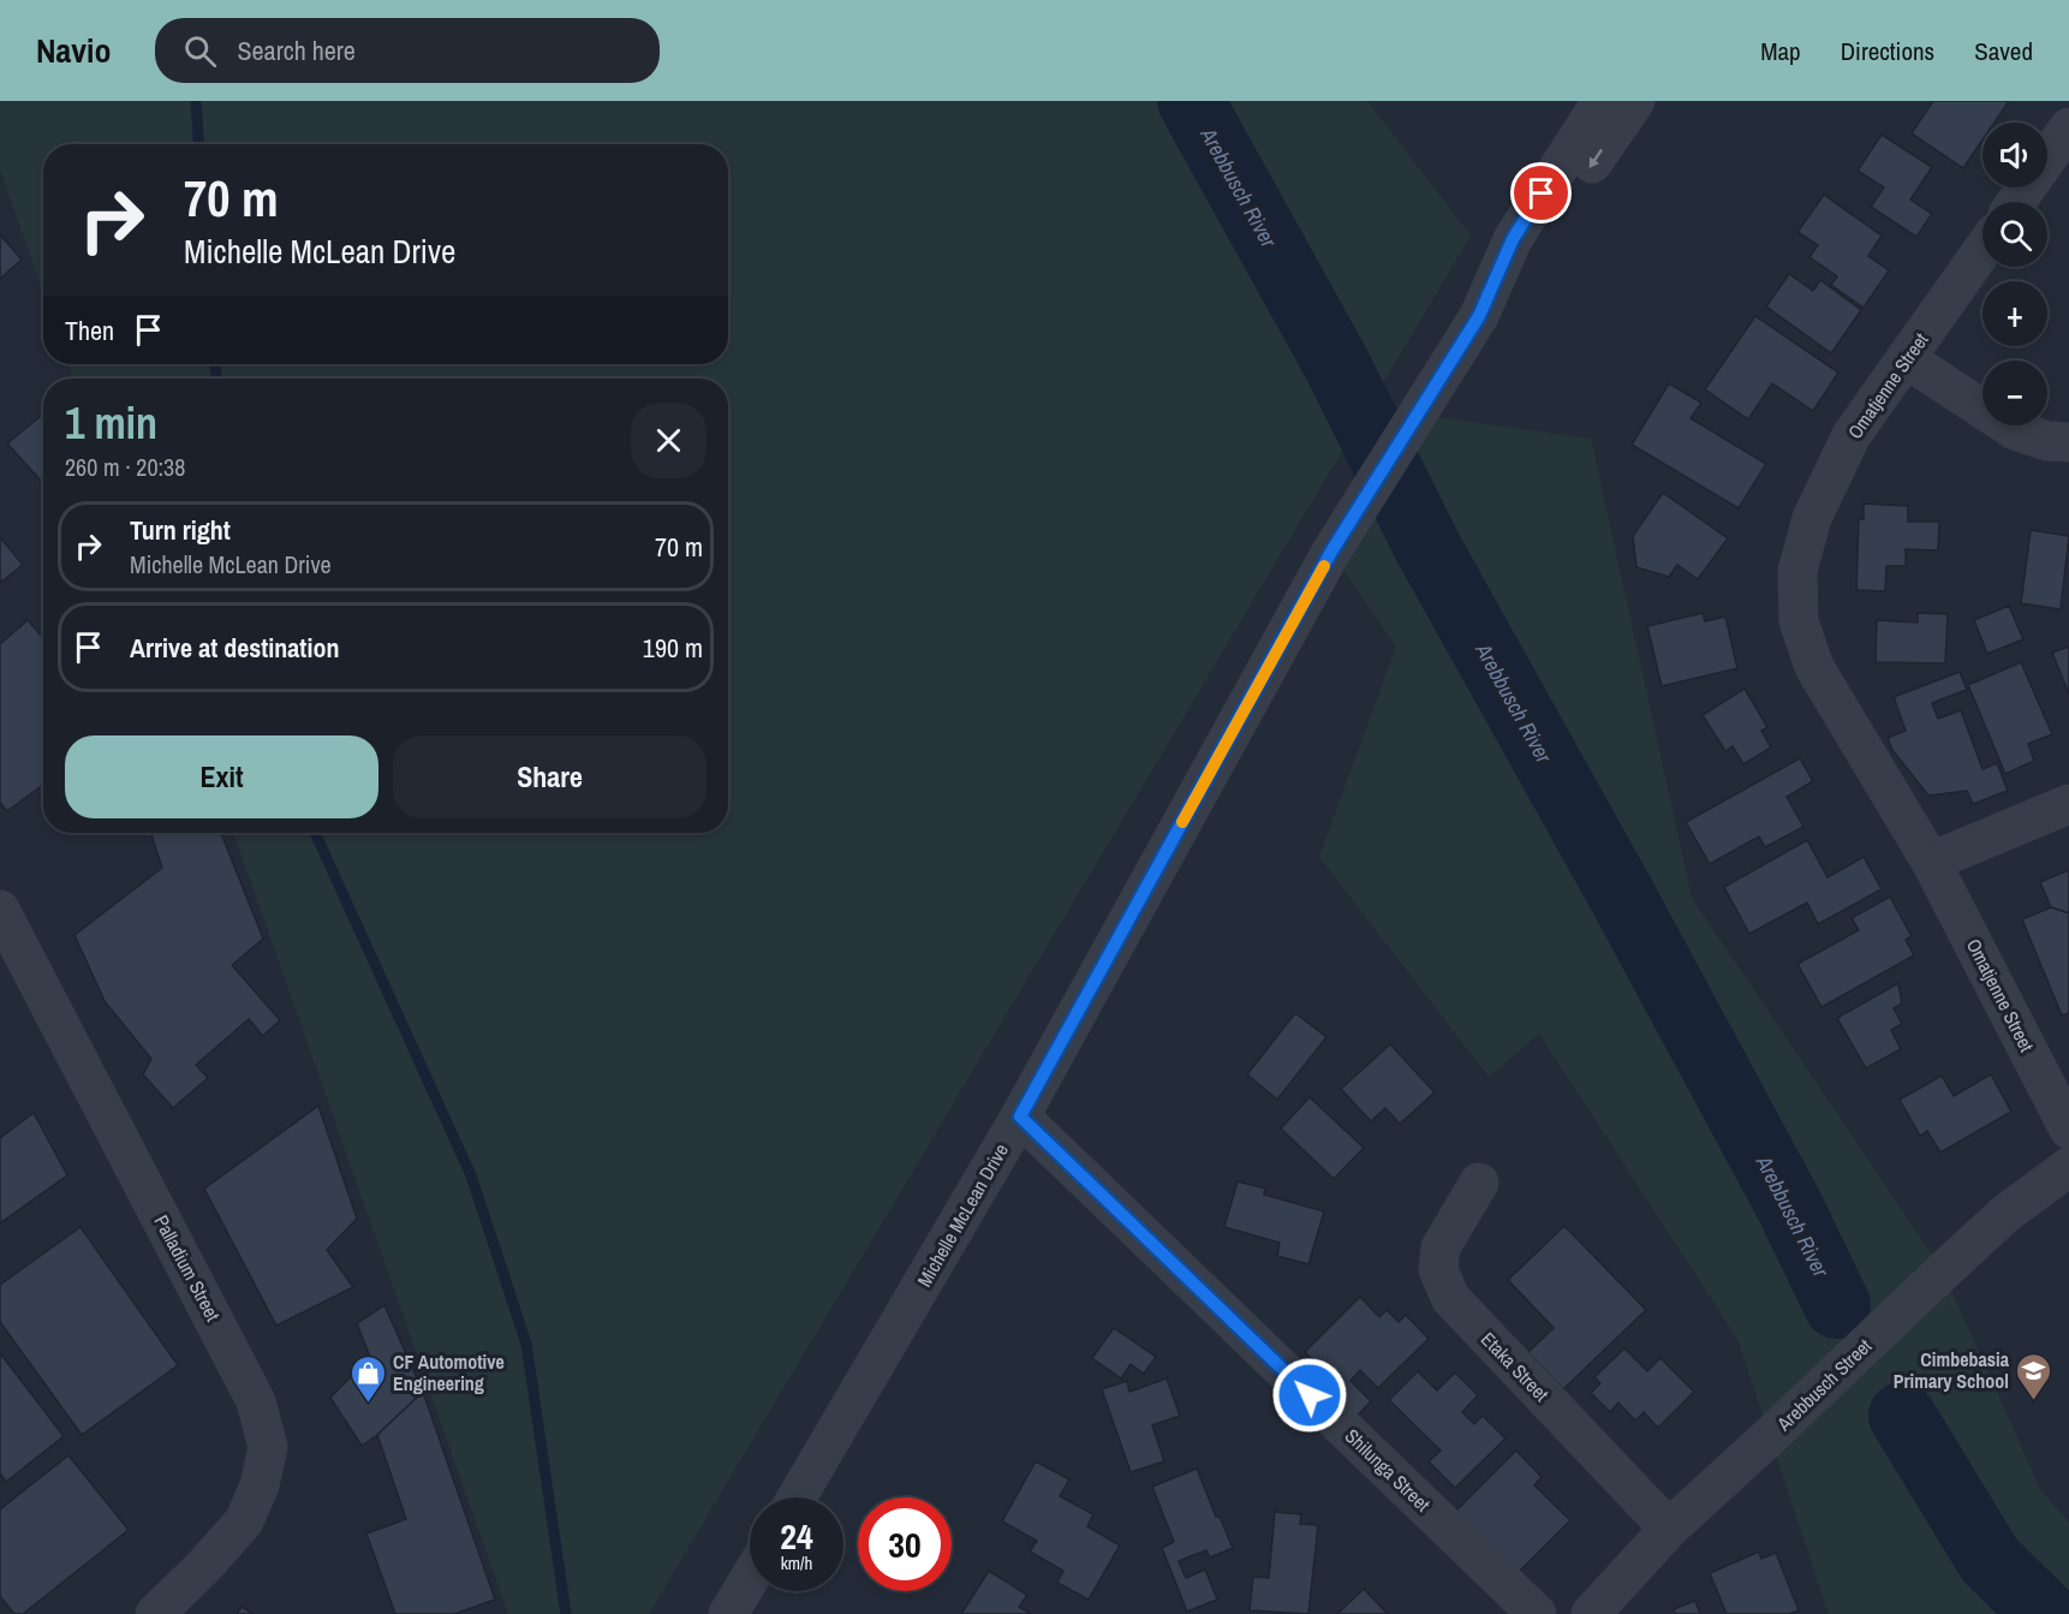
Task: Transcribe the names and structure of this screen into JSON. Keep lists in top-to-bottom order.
{
  "streets": {
    "street": [
      "Omatjenne Street",
      "Michelle McLean Drive",
      "Palladium Street",
      "Etaka Street",
      "Arebbusch Street",
      "Shilunga Street"
    ]
  },
  "crossings": [
    ["Michelle McLean Drive", "Shilunga Street"],
    ["Etaka Street", "Arebbusch Street"]
  ],
  "water": ["Arebbusch River"],
  "places": {
    "school or university": ["Cimbebasia Primary School"],
    "shop": ["CF Automotive Engineering"]
  },
  "page": {
    "header": "Navio",
    "search": "Search here",
    "nav": ["Map", "Directions", "Saved"],
    "map_buttons": ["+", "−"],
    "turn": ["70 m", "Michelle McLean Drive"],
    "then": "Then",
    "heading": ["1 min", "260 m · 20:38"],
    "list": [
      {
        "name": "Turn right",
        "note": "Michelle McLean Drive",
        "value": "70 m"
      },
      {
        "name": "Arrive at destination",
        "value": "190 m"
      }
    ],
    "buttons": ["Exit", "Share"],
    "speed": "24 km/h",
    "limit": "30"
  }
}
